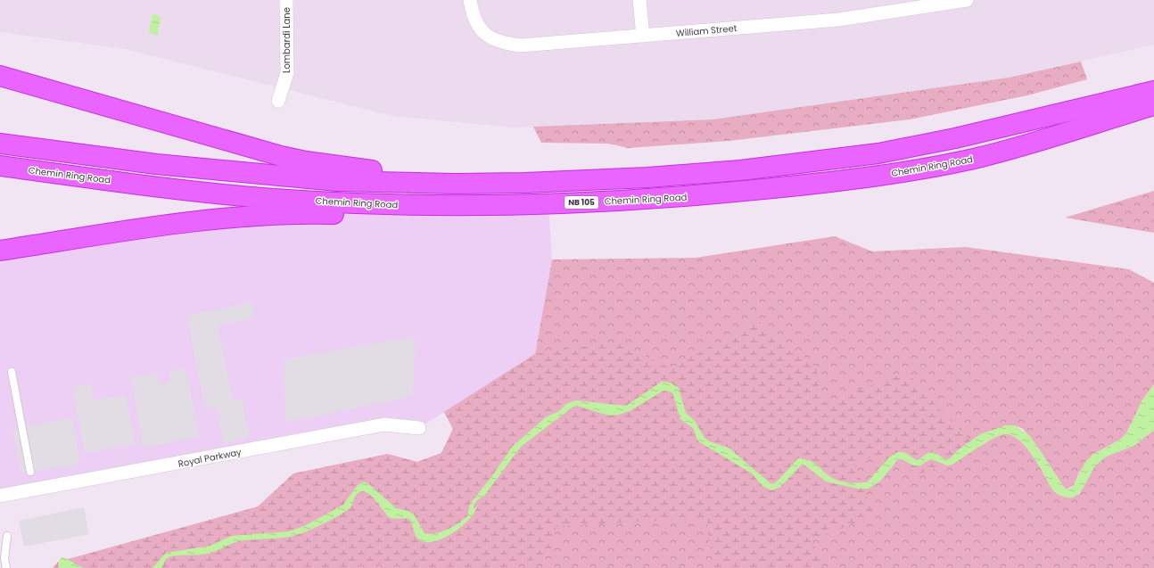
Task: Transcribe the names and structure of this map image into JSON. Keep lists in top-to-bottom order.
{
  "streets": {
    "highway": ["Chemin Ring Road", "NB 105"],
    "street": ["William Street", "Lombardi Lane", "Royal Parkway"]
  }
}
